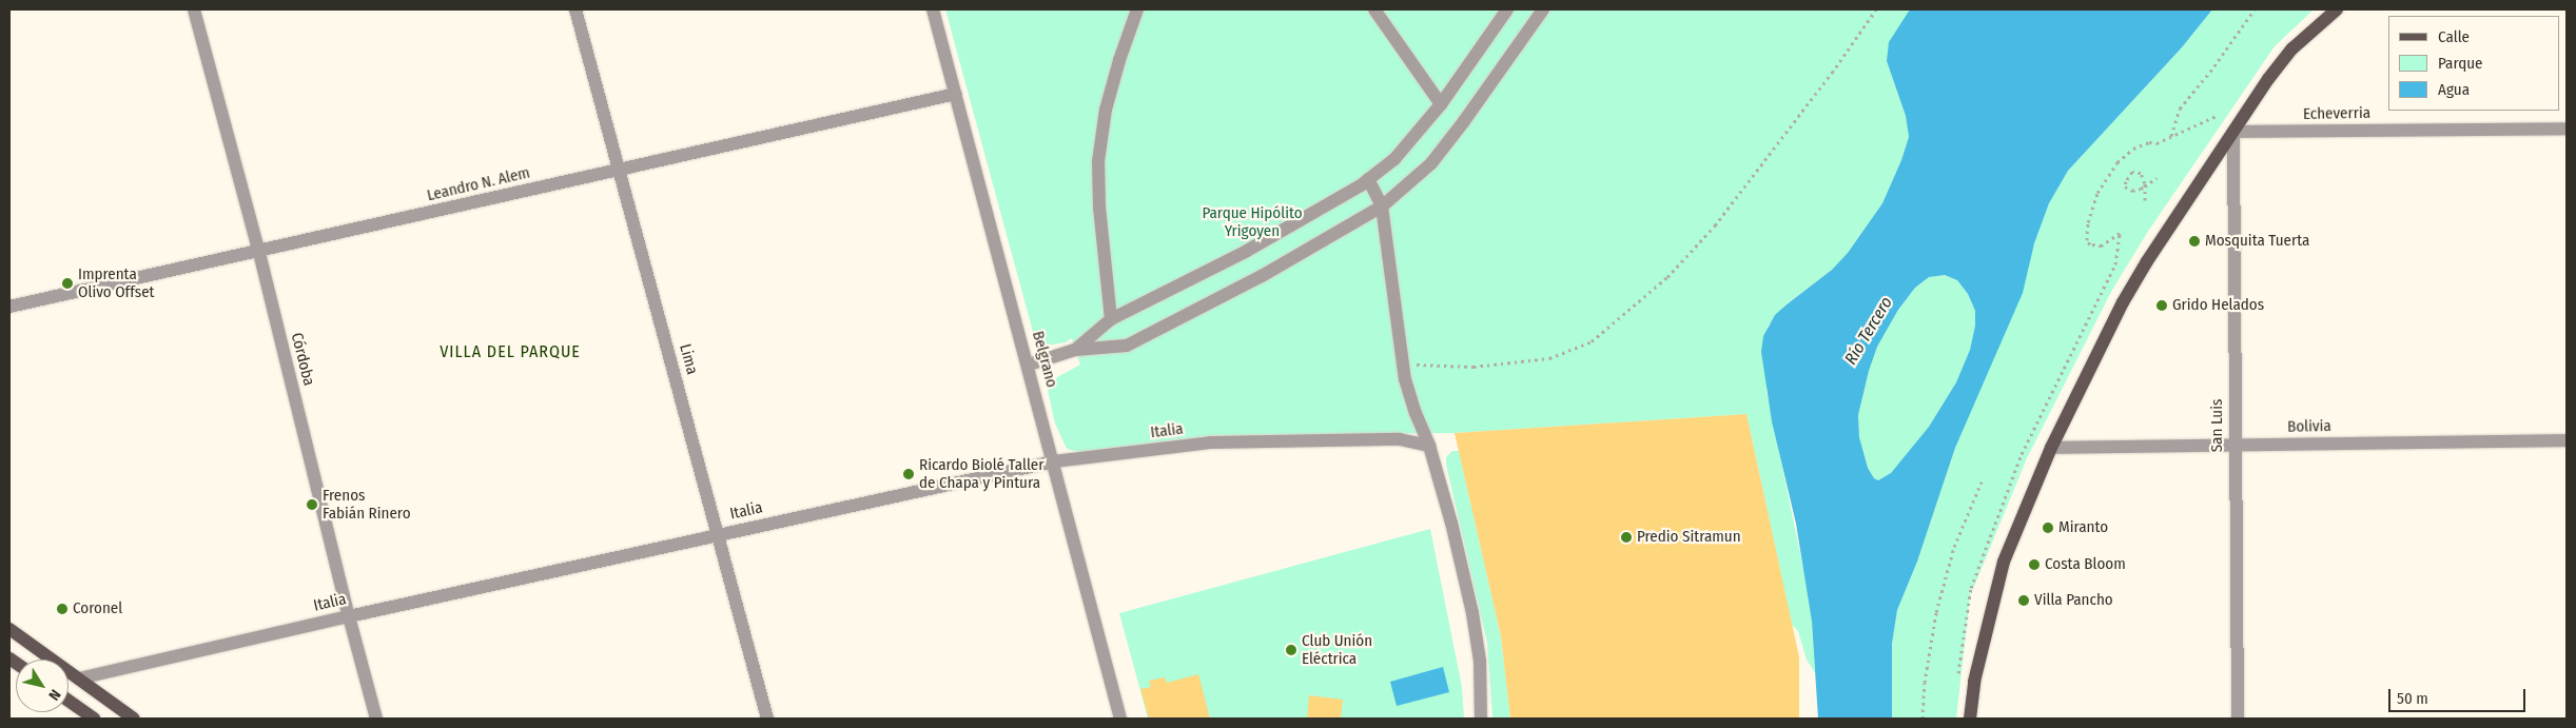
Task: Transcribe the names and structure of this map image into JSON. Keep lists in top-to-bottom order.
{
  "streets": {
    "street": [
      "Echeverria",
      "Leandro N. Alem",
      "Córdoba",
      "Lima",
      "Belgrano",
      "San Luis",
      "Bolivia",
      "Italia"
    ]
  },
  "crossings": [
    ["Echeverria", "San Luis"],
    ["Leandro N. Alem", "Córdoba"],
    ["Leandro N. Alem", "Lima"],
    ["Leandro N. Alem", "Belgrano"],
    ["Córdoba", "Italia"],
    ["Lima", "Italia"],
    ["Belgrano", "Italia"],
    ["San Luis", "Bolivia"]
  ],
  "districts": ["VILLA DEL PARQUE"],
  "water": ["Río Tercero"],
  "parks": ["Parque Hipólito Yrigoyen"],
  "places": [
    "Mosquita Tuerta",
    "Imprenta Olivo Offset",
    "Grido Helados",
    "Ricardo Biolé Taller de Chapa y Pintura",
    "Frenos Fabián Rinero",
    "Miranto",
    "Predio Sitramun",
    "Costa Bloom",
    "Villa Pancho",
    "Coronel",
    "Club Unión Eléctrica"
  ],
  "legend": ["Calle", "Parque", "Agua"],
  "scale_bar": "50 m",
  "north": "bottom right"
}
